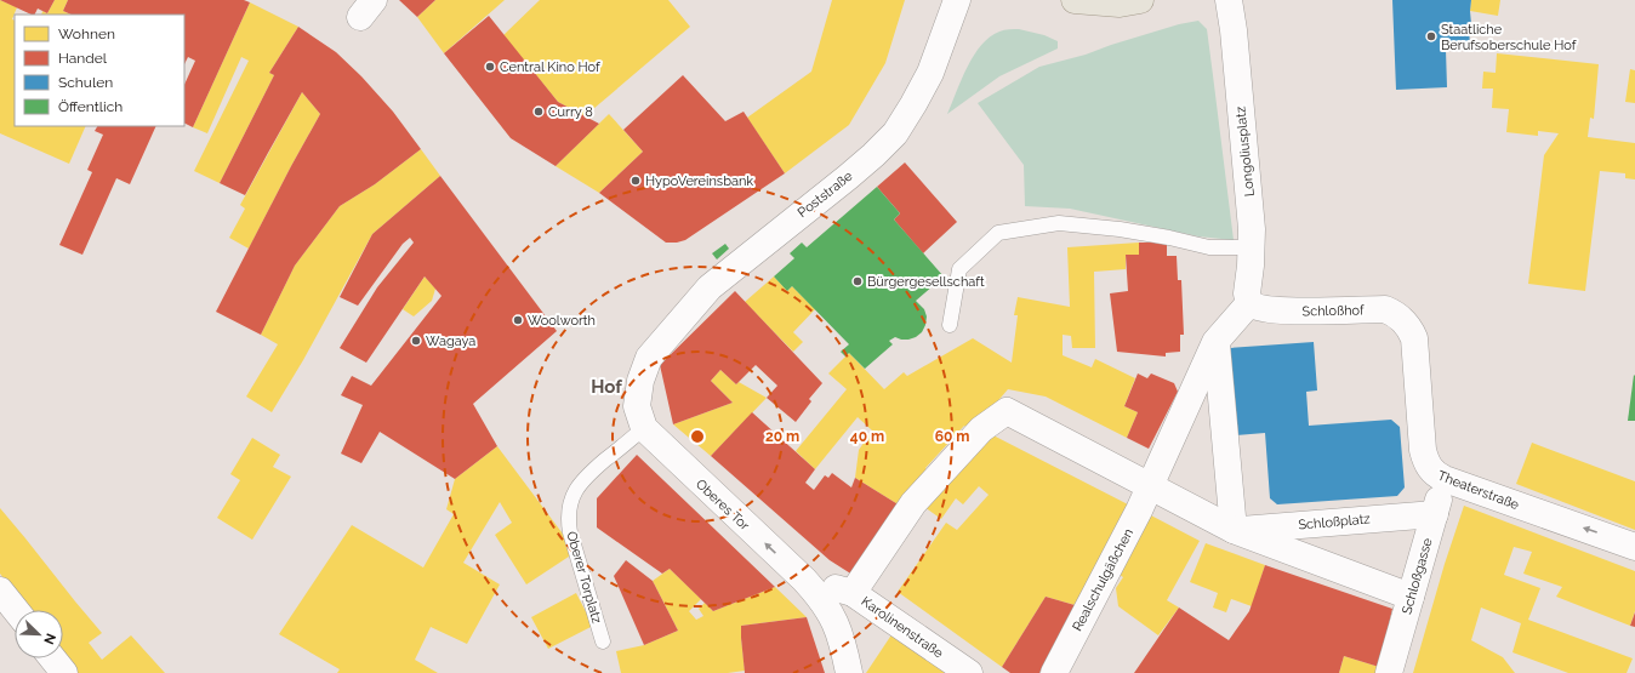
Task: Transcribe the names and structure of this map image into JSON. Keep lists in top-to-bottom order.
{
  "streets": {
    "street": [
      "Longoliusplatz",
      "Poststraße",
      "Schloßhof",
      "Theaterstraße",
      "Oberes Tor",
      "Schloßplatz",
      "Schloßgasse",
      "Realschulgäßchen",
      "Karolinenstraße"
    ],
    "lane": ["Oberer Torplatz"]
  },
  "crossings": [
    ["Longoliusplatz", "Schloßhof"],
    ["Poststraße", "Oberes Tor"],
    ["Poststraße", "Oberer Torplatz"],
    ["Schloßhof", "Theaterstraße"],
    ["Theaterstraße", "Schloßgasse"],
    ["Oberes Tor", "Oberer Torplatz"],
    ["Oberes Tor", "Karolinenstraße"],
    ["Schloßplatz", "Schloßgasse"]
  ],
  "one_way": ["Theaterstraße", "Oberes Tor"],
  "districts": ["Hof"],
  "places": [
    "Staatliche Berufsoberschule Hof",
    "Central Kino Hof",
    "Curry 8",
    "HypoVereinsbank",
    "Bürgergesellschaft",
    "Woolworth",
    "Wagaya"
  ],
  "legend": [
    "Wohnen",
    "Handel",
    "Schulen",
    "Öffentlich"
  ],
  "north": "bottom right",
  "rings": ["20 m", "40 m", "60 m"]
}
